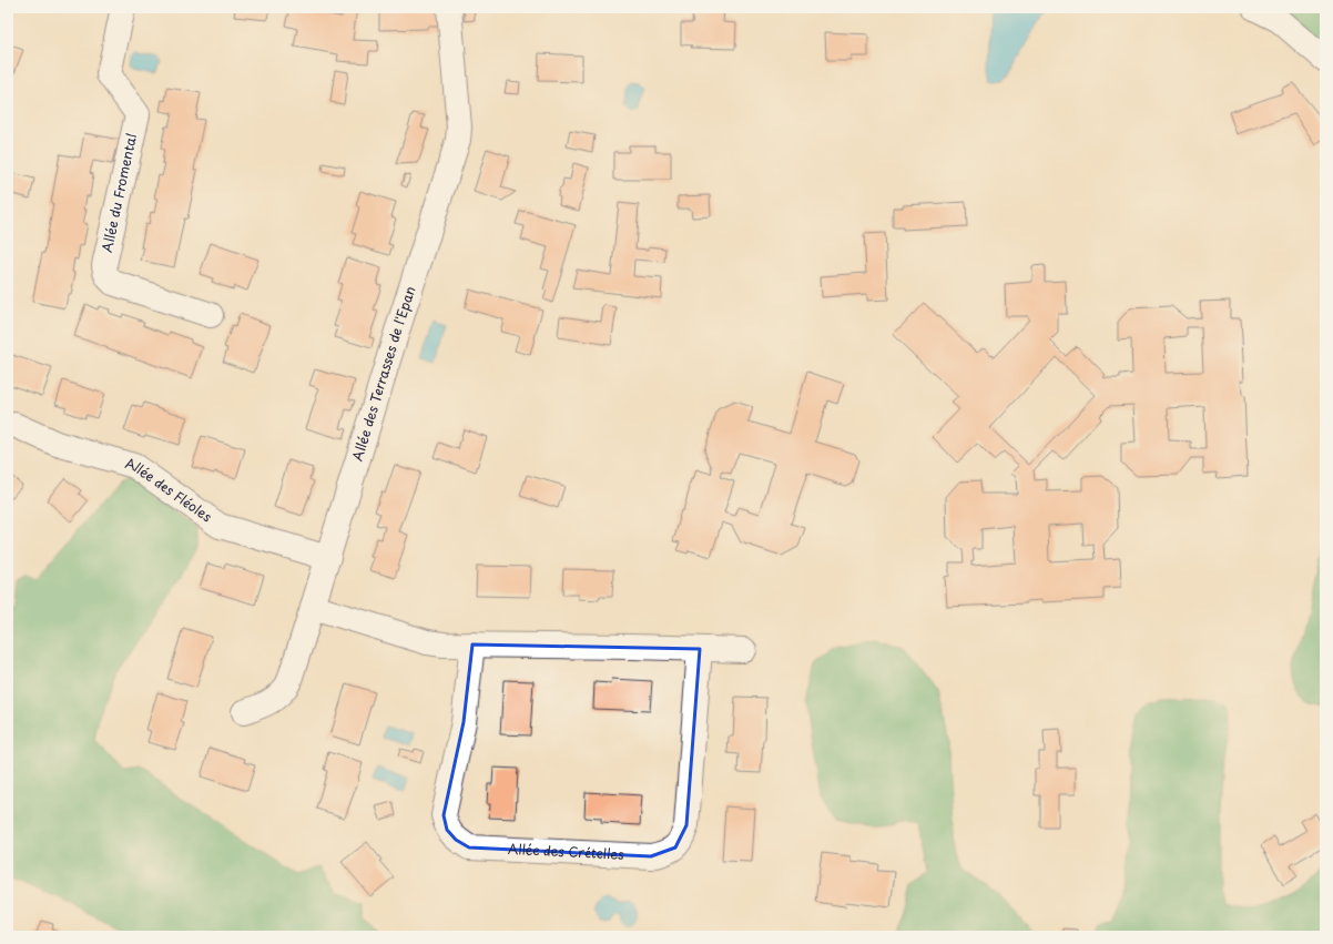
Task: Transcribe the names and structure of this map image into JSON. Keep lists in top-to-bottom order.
{
  "streets": {
    "street": [
      "Allée du Fromental",
      "Allée des Terrasses de l'Epan",
      "Allée des Fléoles",
      "Allée des Crételles"
    ]
  },
  "crossings": [
    ["Allée des Terrasses de l'Epan", "Allée des Fléoles"]
  ]
}
